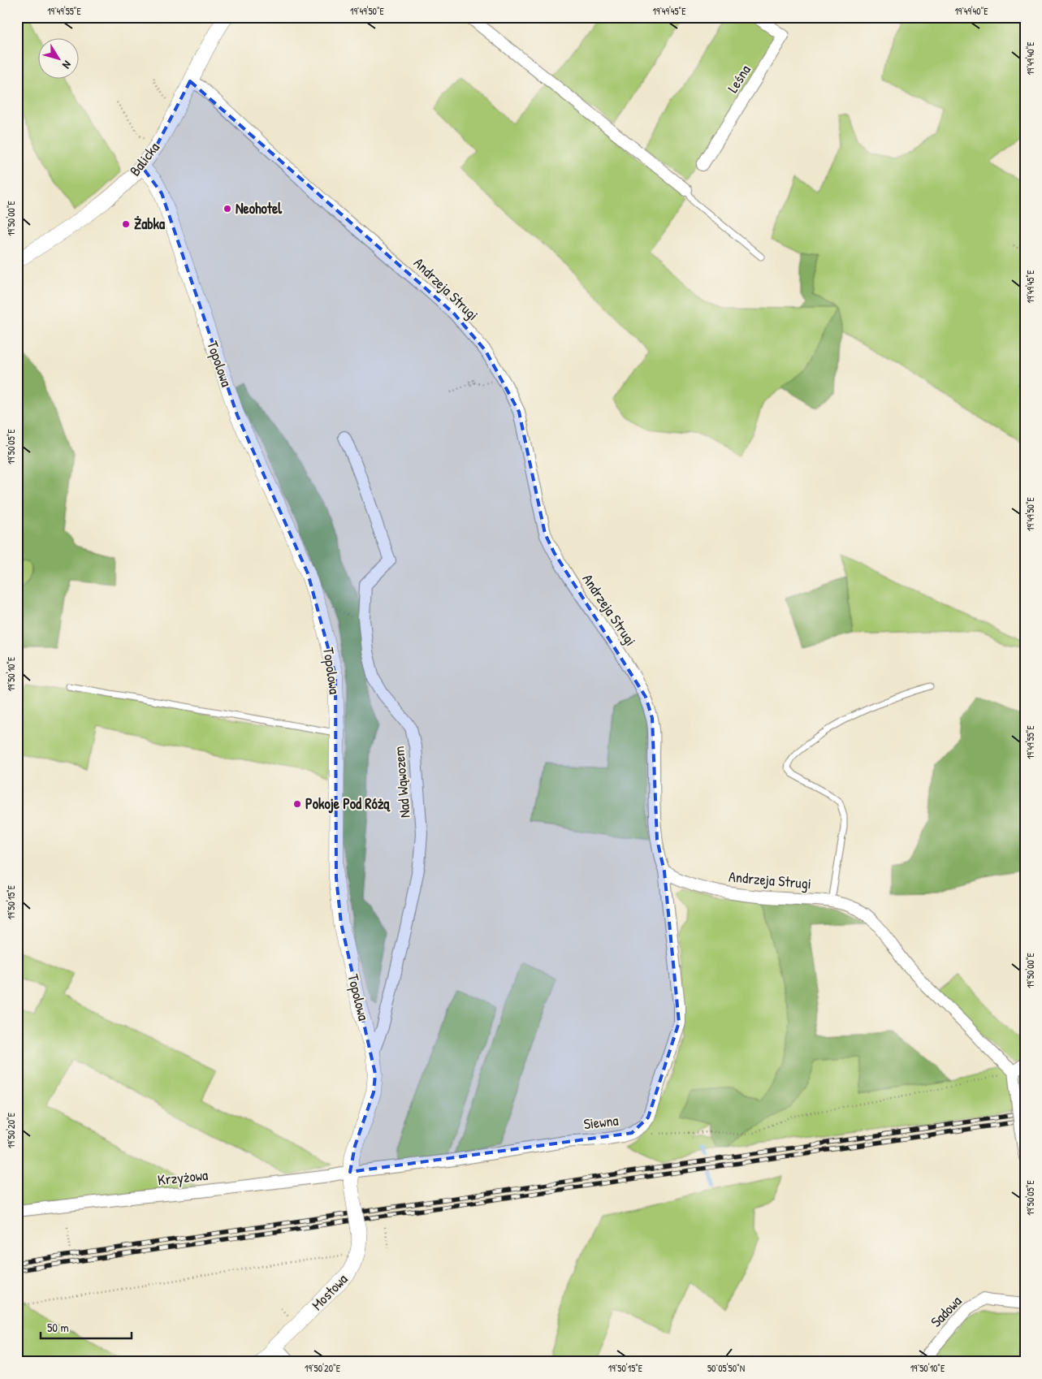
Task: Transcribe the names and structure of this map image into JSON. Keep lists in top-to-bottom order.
{
  "streets": {
    "street": [
      "Leśna",
      "Balicka",
      "Andrzeja Strugi",
      "Topolowa",
      "Nad Wąwozem",
      "Siewna",
      "Krzyżowa",
      "Mostowa",
      "Sadowa"
    ]
  },
  "crossings": [
    ["Balicka", "Andrzeja Strugi"],
    ["Balicka", "Topolowa"],
    ["Andrzeja Strugi", "Siewna"],
    ["Topolowa", "Nad Wąwozem"],
    ["Topolowa", "Siewna"],
    ["Topolowa", "Krzyżowa"],
    ["Topolowa", "Mostowa"],
    ["Siewna", "Krzyżowa"]
  ],
  "places": ["Neohotel", "Żabka", "Pokoje Pod Różą"],
  "scale_bar": "50 m",
  "north": "bottom right",
  "coordinates": [
    "19°49'55\"E",
    "19°49'50\"E",
    "19°49'45\"E",
    "19°49'40\"E",
    "19°50'00\"E",
    "19°50'05\"E",
    "19°50'10\"E",
    "19°50'15\"E",
    "19°50'20\"E",
    "50°05'50\"N"
  ]
}
